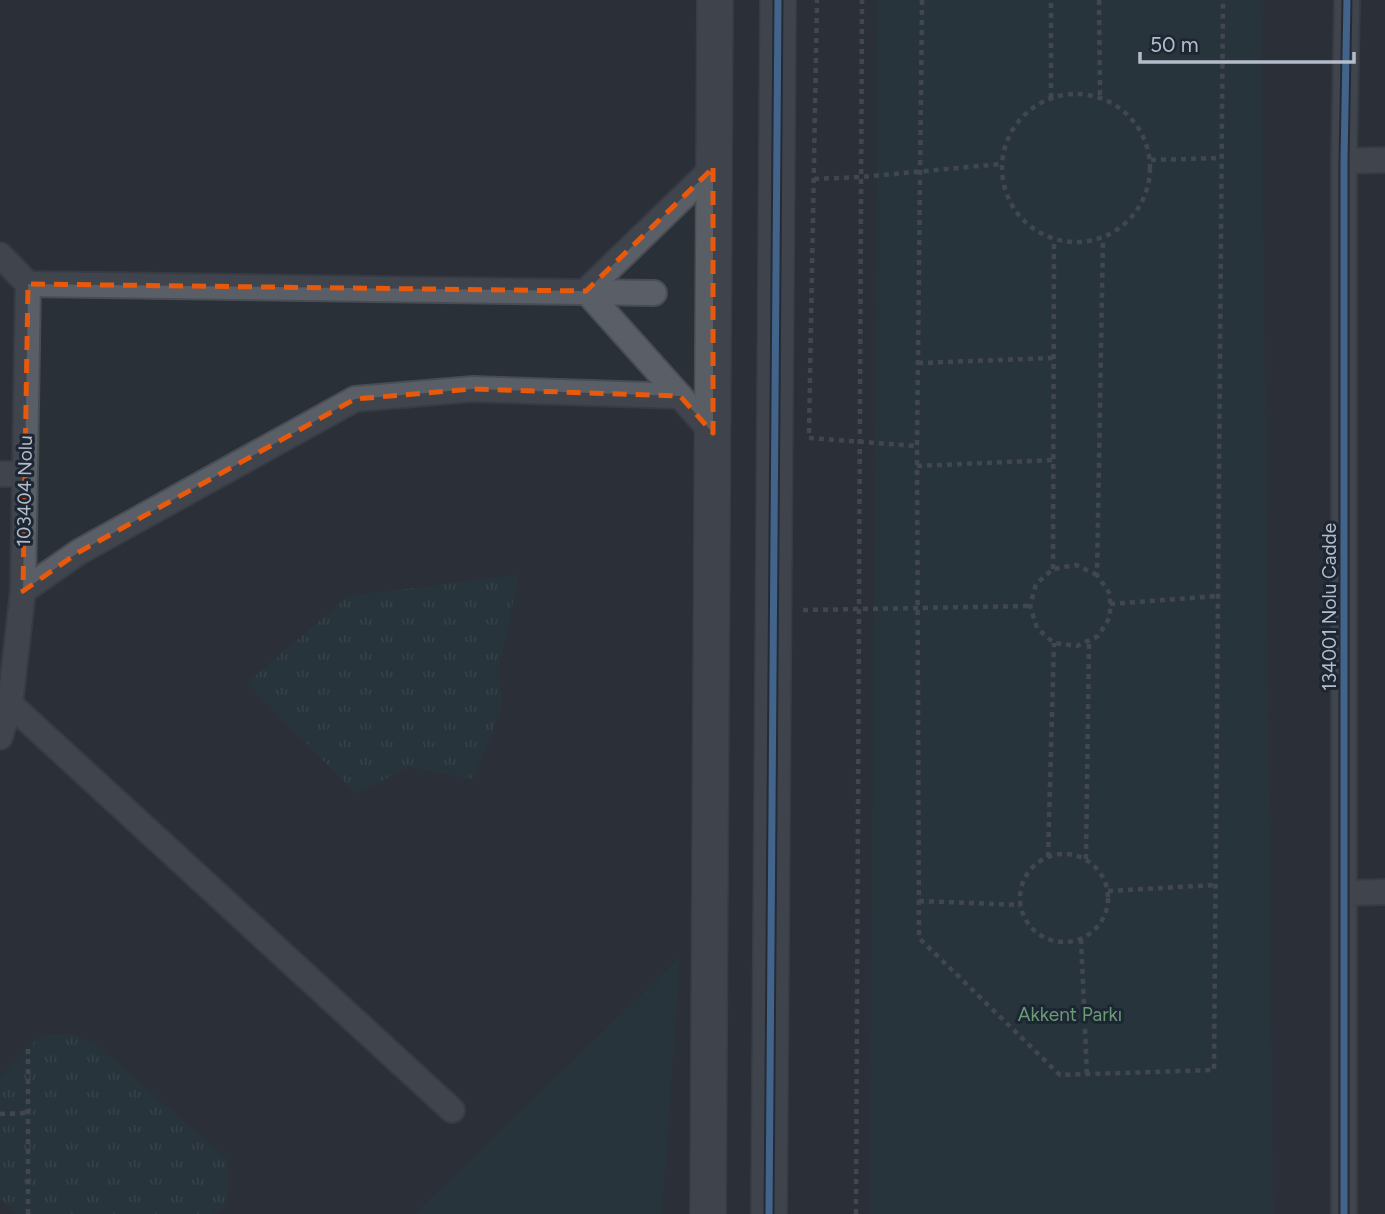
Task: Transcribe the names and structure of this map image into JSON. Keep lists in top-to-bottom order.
{
  "streets": {
    "street": ["103404 Nolu", "134001 Nolu Cadde"]
  },
  "parks": ["Akkent Parkı"],
  "scale_bar": "50 m"
}
